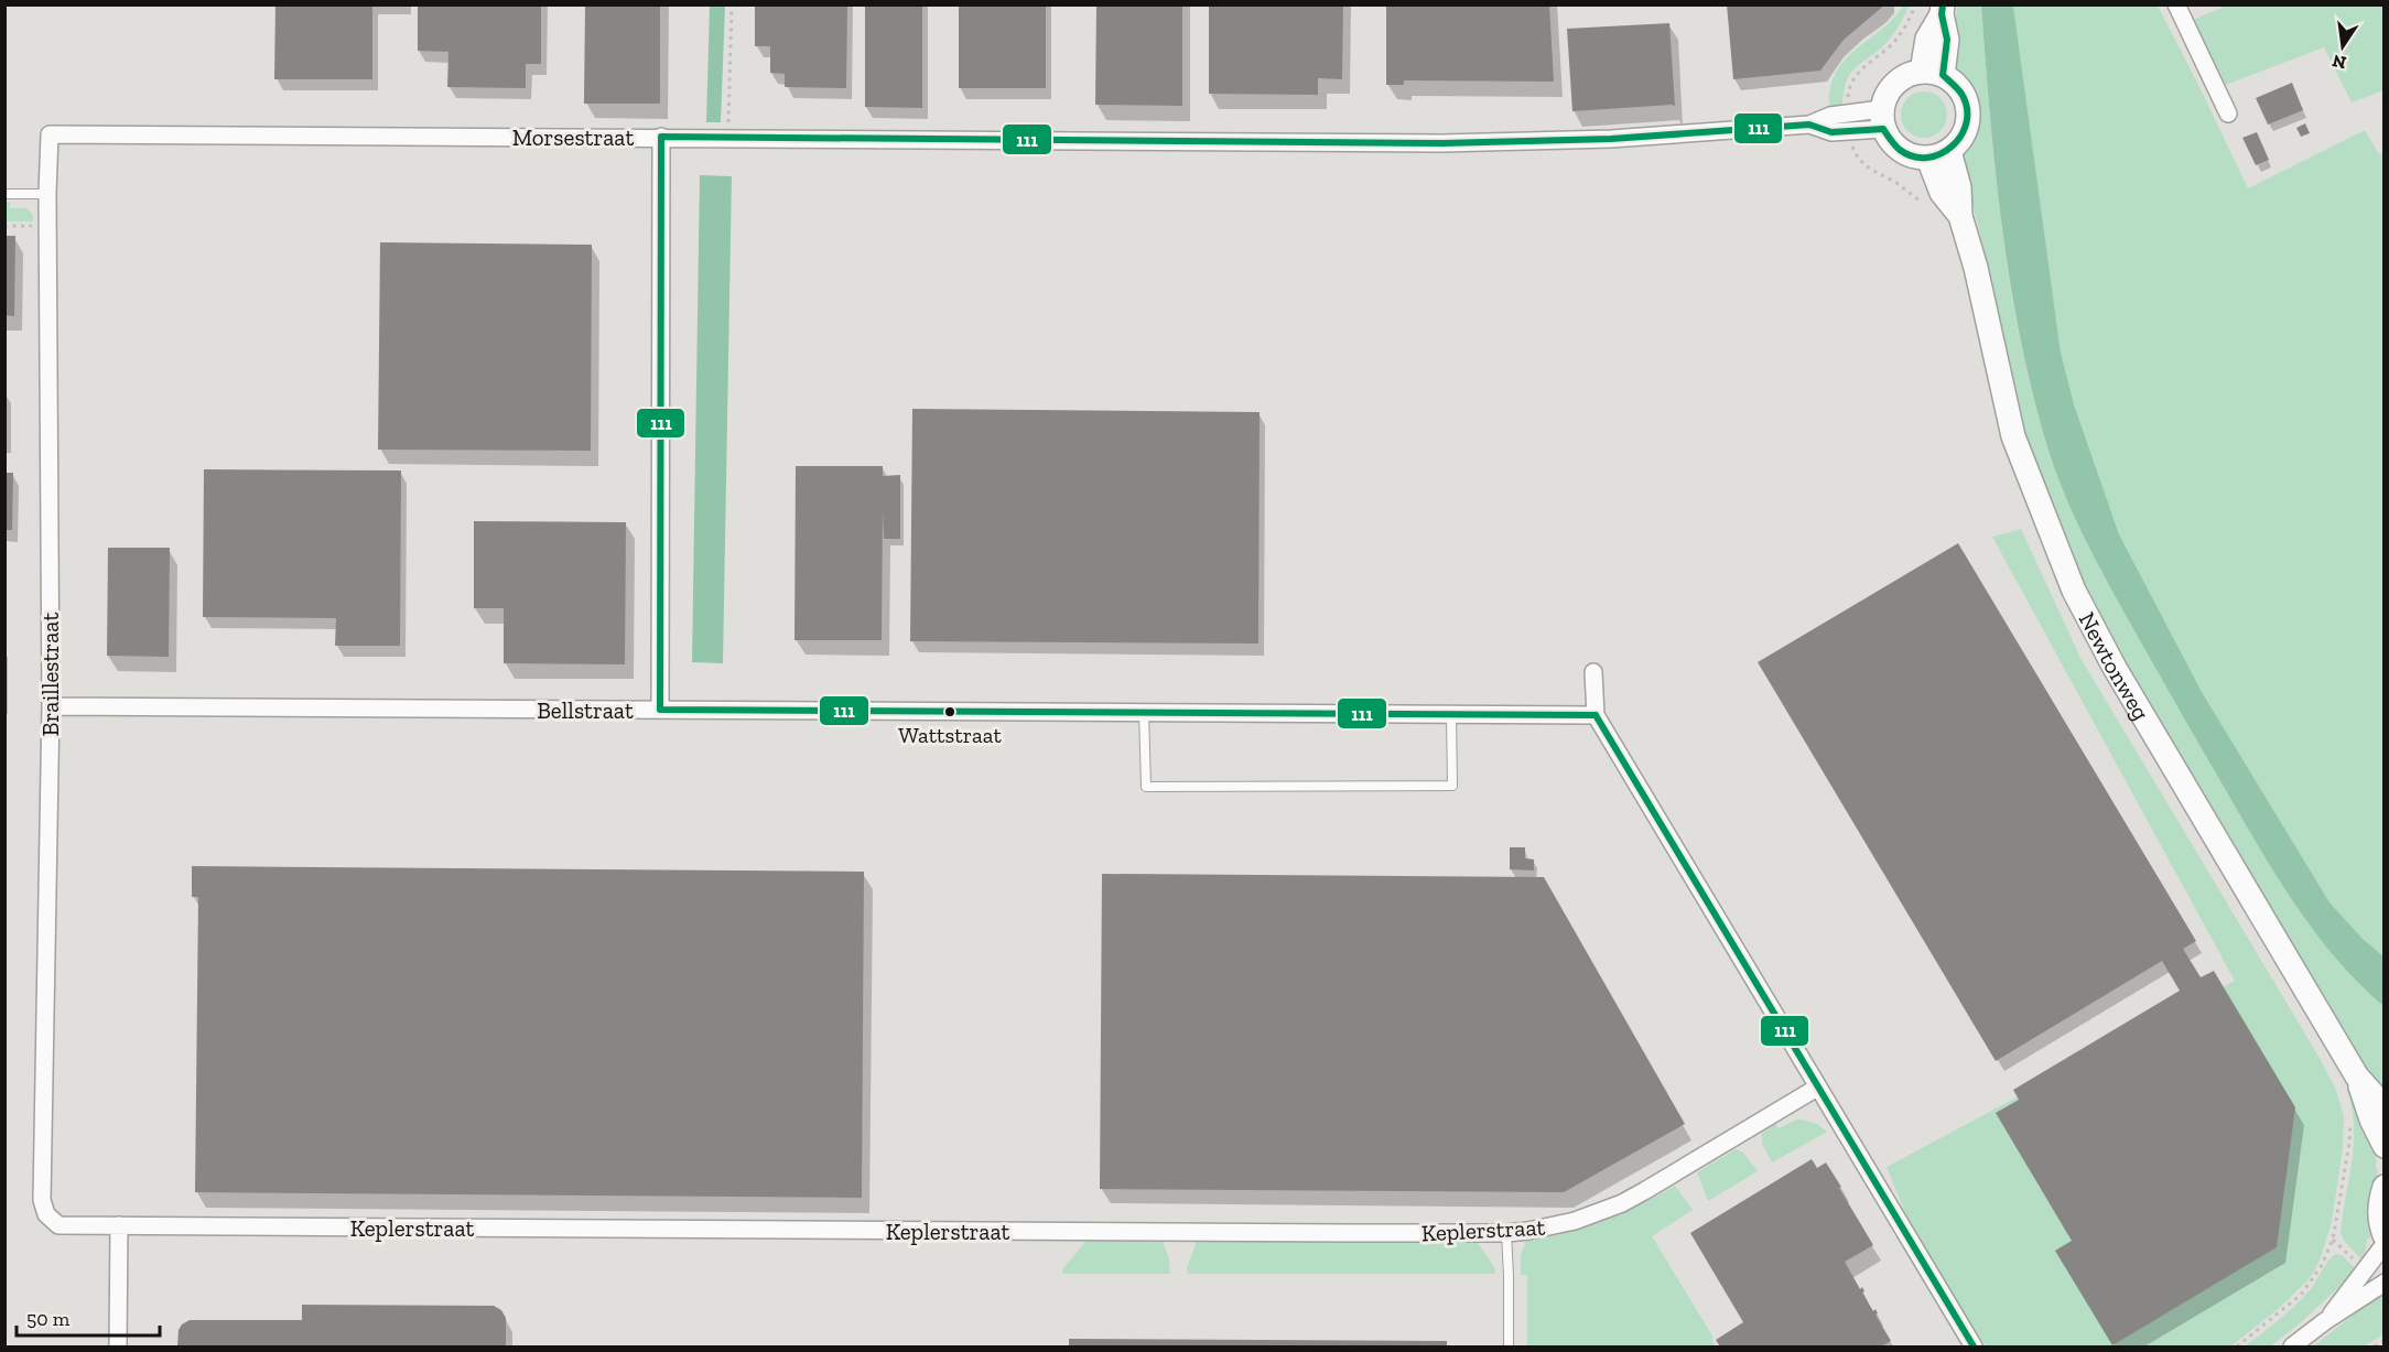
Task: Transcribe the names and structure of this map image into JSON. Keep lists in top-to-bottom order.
{
  "streets": {
    "main road": ["Newtonweg"],
    "street": [
      "Morsestraat",
      "Braillestraat",
      "Bellstraat",
      "Keplerstraat"
    ]
  },
  "crossings": [
    ["Morsestraat", "Newtonweg"],
    ["Morsestraat", "Braillestraat"],
    ["Braillestraat", "Bellstraat"],
    ["Braillestraat", "Keplerstraat"]
  ],
  "places": ["Wattstraat"],
  "lines": ["transit line 111"],
  "scale_bar": "50 m",
  "north": "bottom"
}
